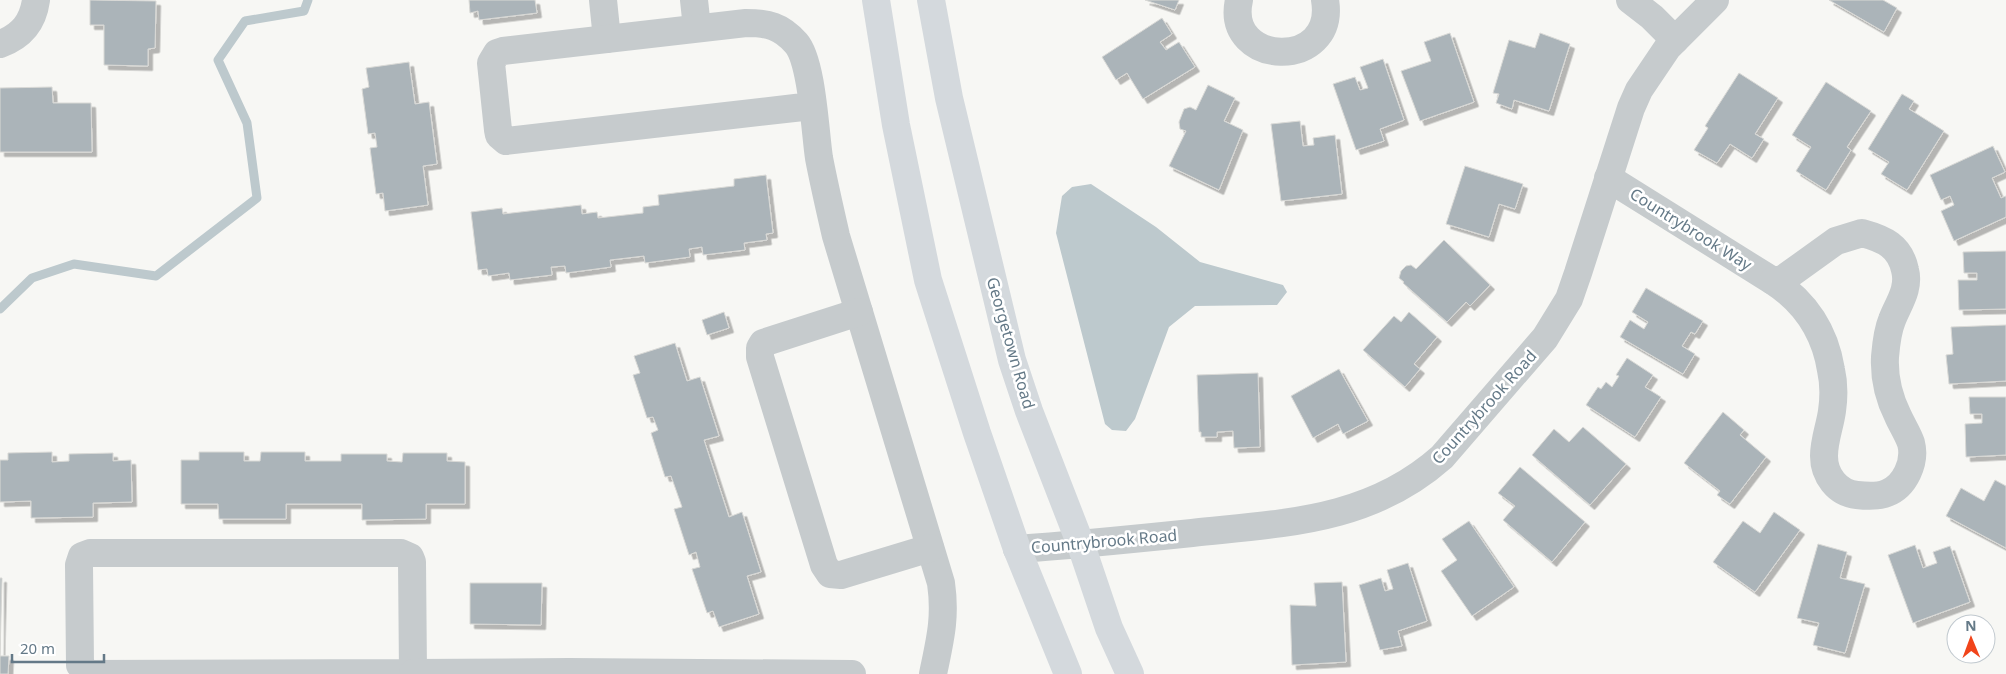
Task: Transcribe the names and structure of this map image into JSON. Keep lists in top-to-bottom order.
{
  "streets": {
    "main road": ["Georgetown Road"],
    "street": ["Countrybrook Way", "Countrybrook Road"]
  },
  "crossings": [
    ["Countrybrook Way", "Countrybrook Road"],
    ["Georgetown Road", "Countrybrook Road"]
  ],
  "scale_bar": "20 m",
  "north": "top"
}
